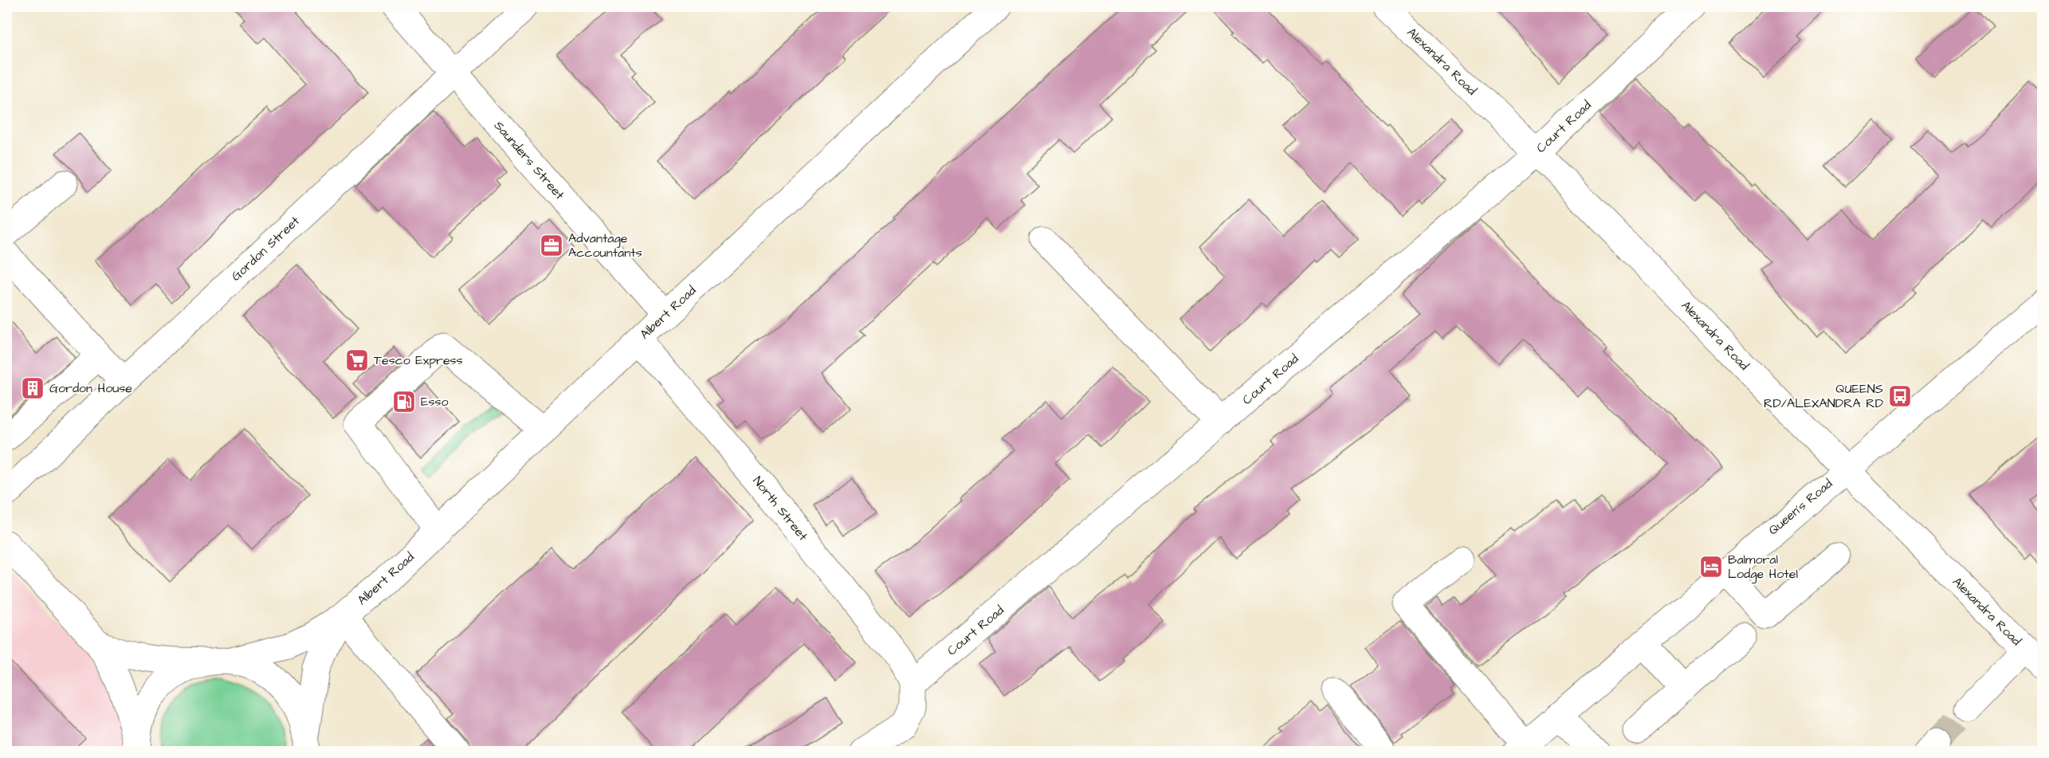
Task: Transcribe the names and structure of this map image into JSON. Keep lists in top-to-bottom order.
{
  "streets": {
    "main road": [
      "Alexandra Road",
      "Court Road",
      "Saunders Street",
      "Gordon Street",
      "Albert Road",
      "Queen's Road",
      "North Street"
    ]
  },
  "crossings": [
    ["Alexandra Road", "Court Road"],
    ["Alexandra Road", "Queen's Road"],
    ["Court Road", "North Street"],
    ["Saunders Street", "Gordon Street"],
    ["Saunders Street", "Albert Road"],
    ["Albert Road", "North Street"]
  ],
  "places": {
    "office": ["Advantage Accountants"],
    "supermarket": ["Tesco Express"],
    "building": ["Gordon House"],
    "bus stop": ["QUEENS RD/ALEXANDRA RD"],
    "fuel station": ["Esso"],
    "hotel": ["Balmoral Lodge Hotel"]
  }
}
